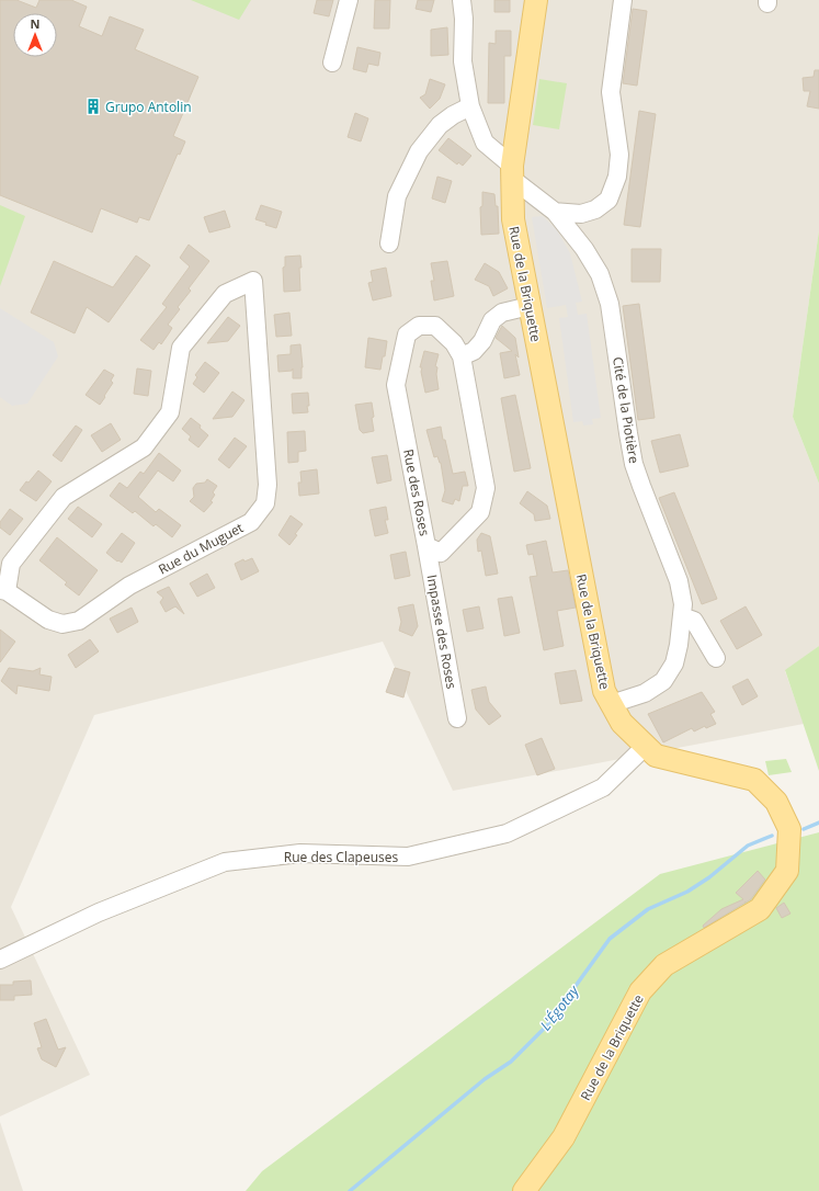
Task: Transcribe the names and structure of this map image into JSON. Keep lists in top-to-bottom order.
{
  "streets": {
    "main road": ["Rue de la Briquette"],
    "street": [
      "Cité de la Piotière",
      "Rue des Roses",
      "Rue du Muguet",
      "Impasse des Roses",
      "Rue des Clapeuses"
    ]
  },
  "crossings": [
    ["Rue de la Briquette", "Cité de la Piotière"],
    ["Rue de la Briquette", "Rue des Clapeuses"],
    ["Rue des Roses", "Impasse des Roses"]
  ],
  "water": ["L'Égotay"],
  "places": {
    "building": ["Grupo Antolin"]
  },
  "north": "top"
}
